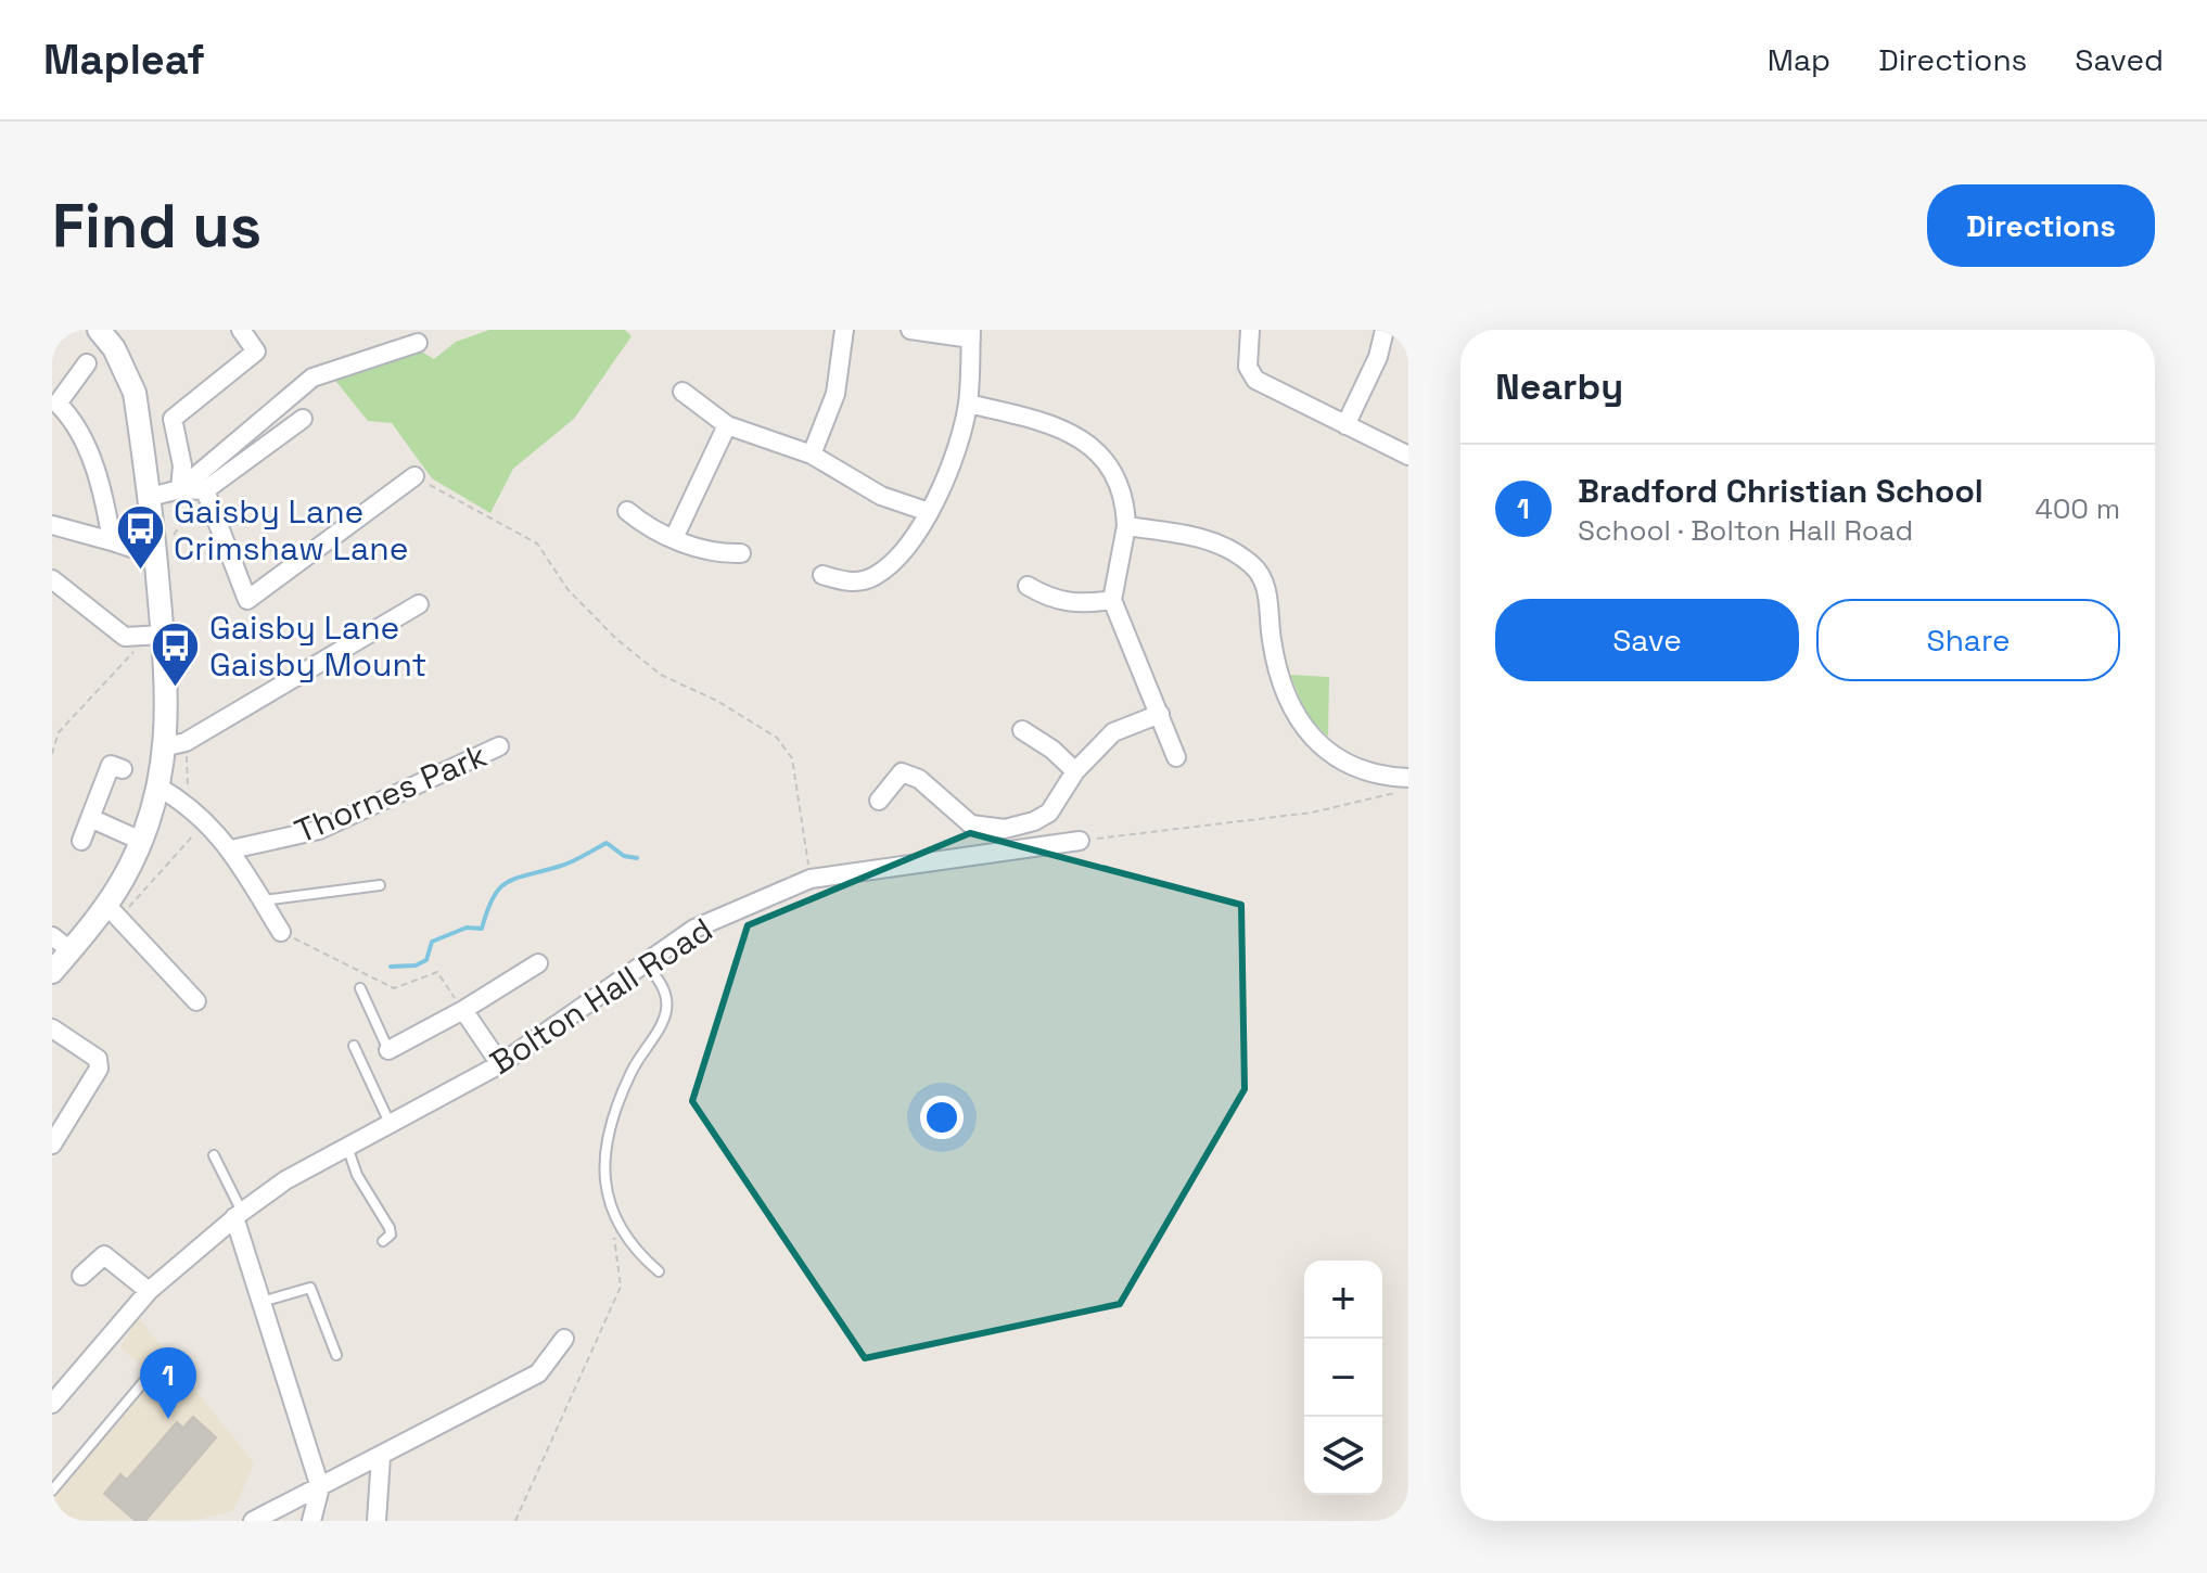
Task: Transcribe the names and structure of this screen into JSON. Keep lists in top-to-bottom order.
{
  "streets": {
    "street": ["Thornes Park", "Bolton Hall Road"]
  },
  "places": {
    "bus stop": ["Gaisby Lane Crimshaw Lane", "Gaisby Lane Gaisby Mount"]
  },
  "page": {
    "header": "Mapleaf",
    "nav": ["Map", "Directions", "Saved"],
    "buttons": [
      "Directions",
      ["Save", "Share"]
    ],
    "title": "Find us",
    "heading": "Nearby",
    "list": [
      {
        "mark": "1",
        "name": "Bradford Christian School",
        "note": "School · Bolton Hall Road",
        "value": "400 m"
      }
    ],
    "map_buttons": ["+", "−"],
    "pins": "1"
  }
}
